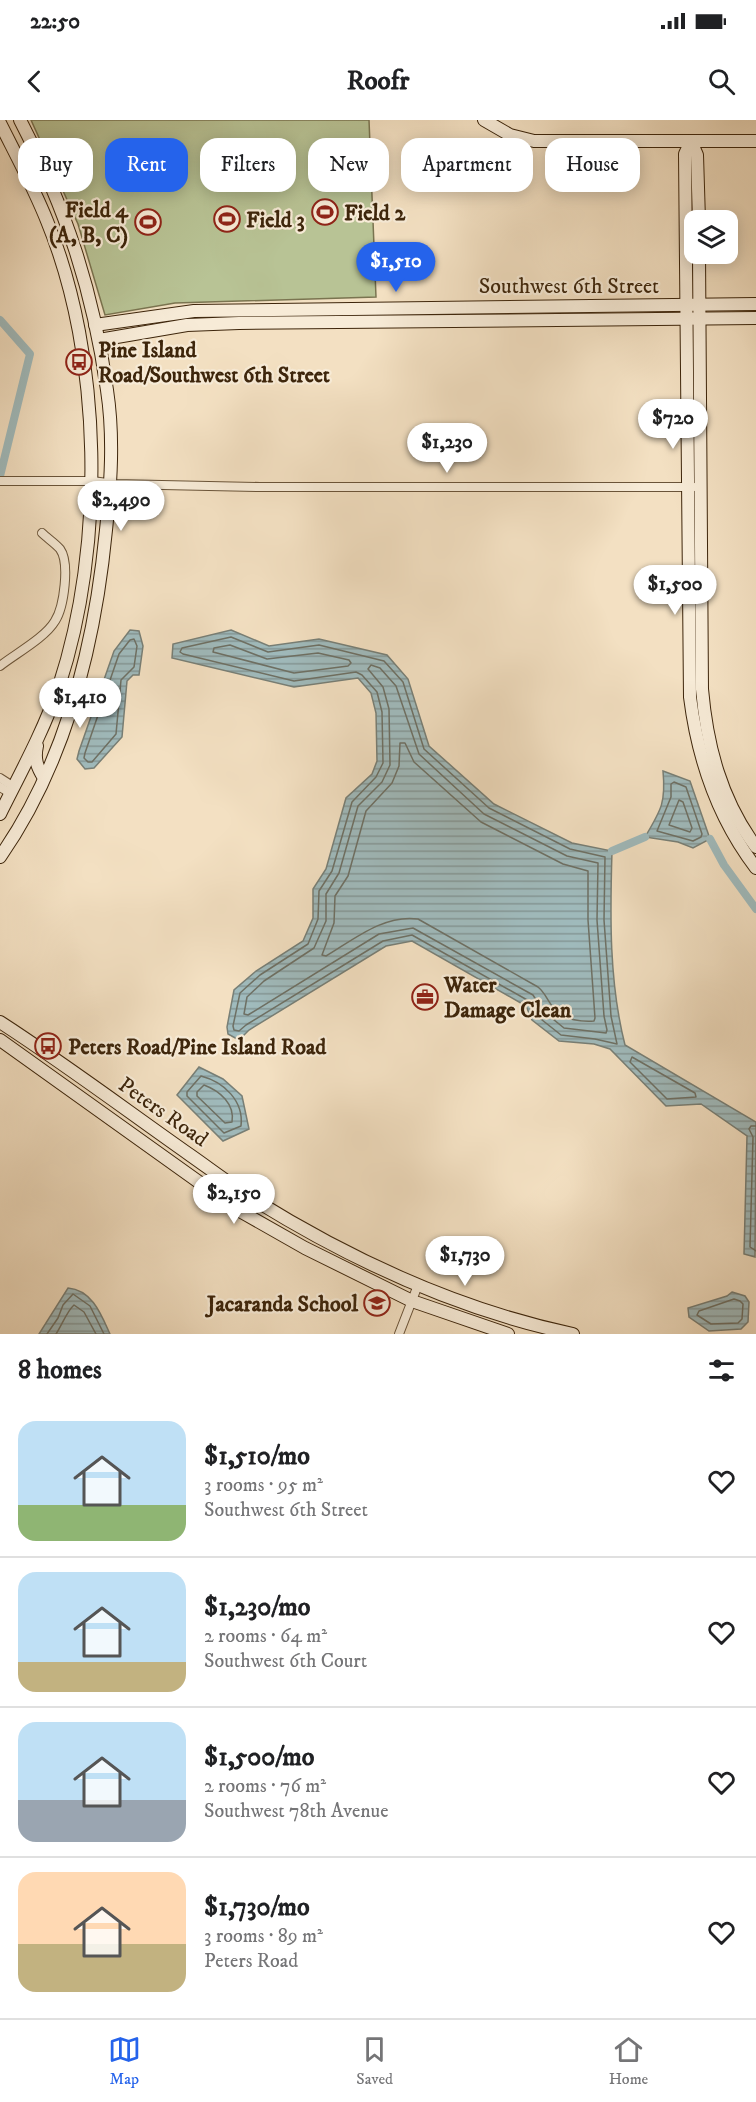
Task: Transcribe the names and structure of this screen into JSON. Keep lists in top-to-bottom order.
{
  "streets": {
    "street": ["Southwest 6th Street", "Peters Road"]
  },
  "places": {
    "sports": ["Field 2", "Field 3", "Field 4 (A, B, C)"],
    "bus stop": ["Pine Island Road/Southwest 6th Street", "Peters Road/Pine Island Road"],
    "office": ["Water Damage Clean"],
    "school or university": ["Jacaranda School"]
  },
  "page": {
    "status": "22:50",
    "header": "Roofr",
    "chip": [
      "Buy",
      "Rent",
      "Filters",
      "New",
      "Apartment",
      "House"
    ],
    "price": [
      "$1,510",
      "$720",
      "$1,230",
      "$2,490",
      "$1,500",
      "$1,410",
      "$2,150",
      "$1,730"
    ],
    "heading": "8 homes",
    "list": [
      {
        "name": "$1,510/mo",
        "note": "3 rooms · 95 m² · Southwest 6th Street"
      },
      {
        "name": "$1,230/mo",
        "note": "2 rooms · 64 m² · Southwest 6th Court"
      },
      {
        "name": "$1,500/mo",
        "note": "2 rooms · 76 m² · Southwest 78th Avenue"
      },
      {
        "name": "$1,730/mo",
        "note": "3 rooms · 89 m² · Peters Road"
      }
    ],
    "tabs": ["Map", "Saved", "Home"]
  }
}
